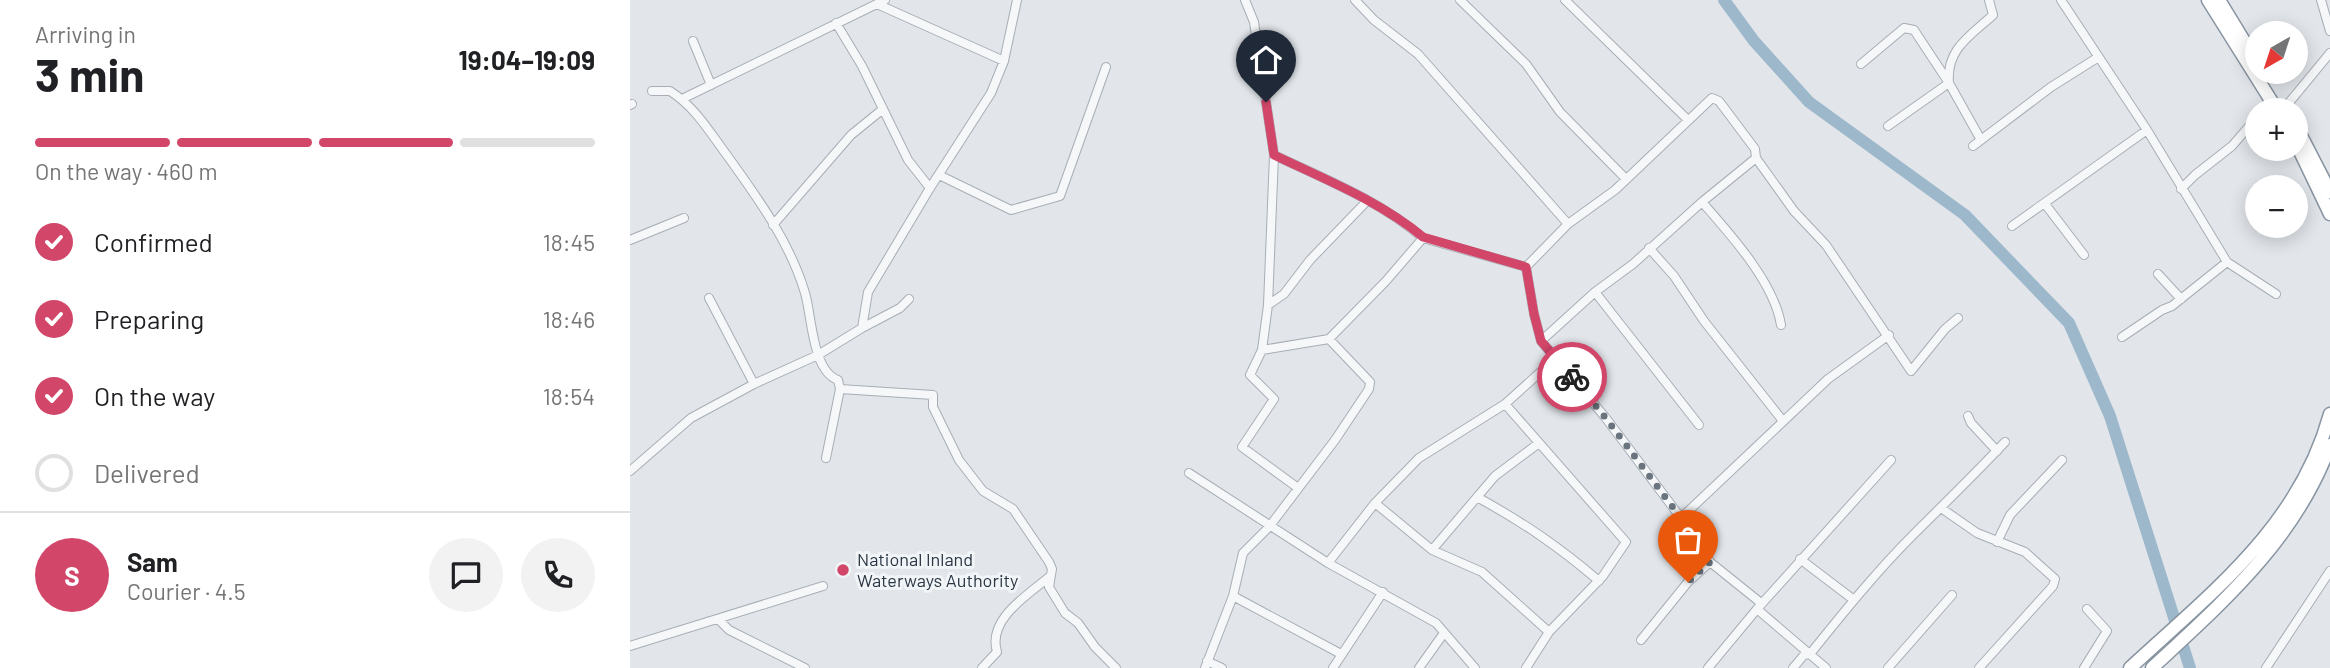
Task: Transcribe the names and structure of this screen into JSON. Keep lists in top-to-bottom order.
{
  "places": ["National Inland Waterways Authority"],
  "north": "bottom left",
  "page": {
    "heading": ["3 min", "Arriving in", "19:04–19:09"],
    "panel": ["Sam", "Courier · 4.5"],
    "map_buttons": ["+", "−"],
    "bar": "On the way · 460 m",
    "list": [
      ["Confirmed", "18:45"],
      ["Preparing", "18:46"],
      ["On the way", "18:54"],
      "Delivered"
    ],
    "round": "S"
  }
}
